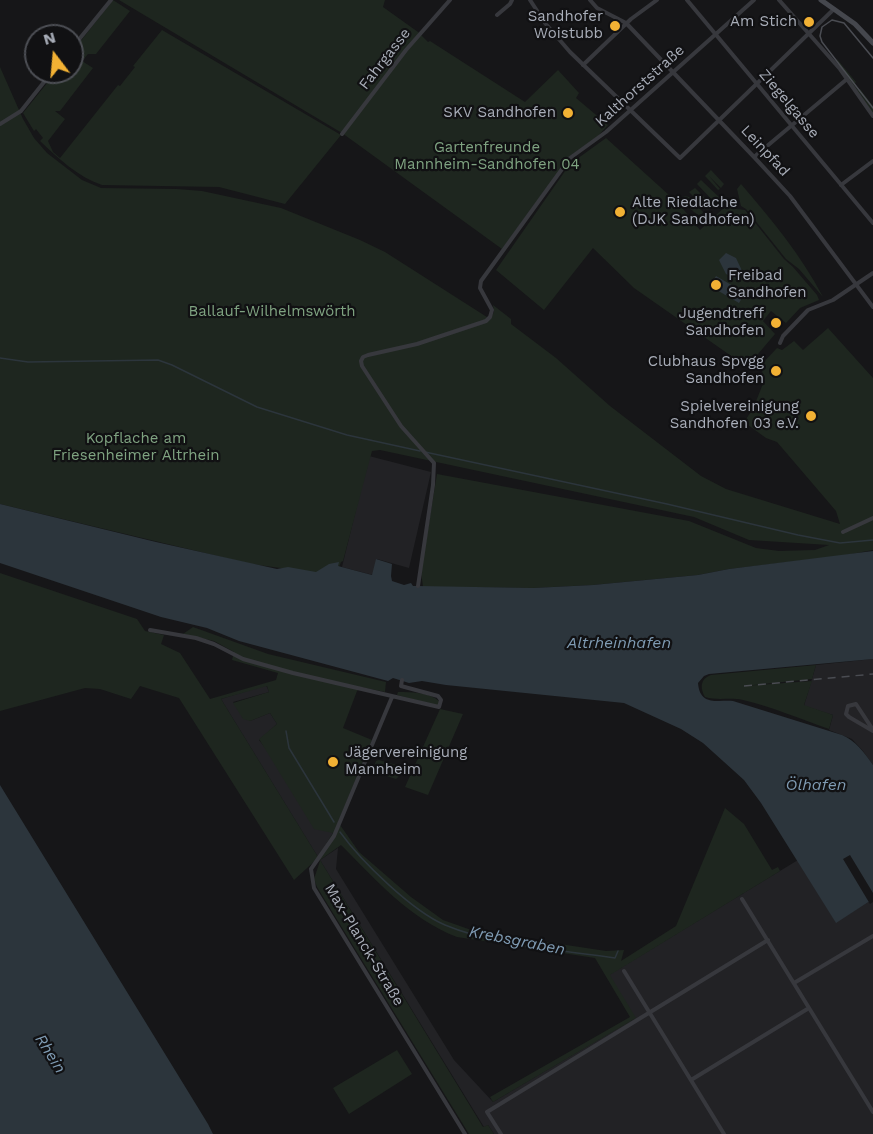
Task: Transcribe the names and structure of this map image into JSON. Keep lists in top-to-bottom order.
{
  "streets": {
    "street": [
      "Fahrgasse",
      "Kalthorststraße",
      "Ziegelgasse",
      "Leinpfad",
      "Max-Planck-Straße"
    ]
  },
  "crossings": [
    ["Kalthorststraße", "Ziegelgasse"],
    ["Kalthorststraße", "Leinpfad"]
  ],
  "water": [
    "Altrheinhafen",
    "Ölhafen",
    "Krebsgraben",
    "Rhein"
  ],
  "parks": ["Gartenfreunde Mannheim-Sandhofen 04", "Ballauf-Wilhelmswörth", "Kopflache am Friesenheimer Altrhein"],
  "places": [
    "Am Stich",
    "Sandhofer Woistubb",
    "SKV Sandhofen",
    "Alte Riedlache (DJK Sandhofen)",
    "Freibad Sandhofen",
    "Jugendtreff Sandhofen",
    "Clubhaus Spvgg Sandhofen",
    "Spielvereinigung Sandhofen 03 e.V.",
    "Jägervereinigung Mannheim"
  ],
  "north": "top"
}
